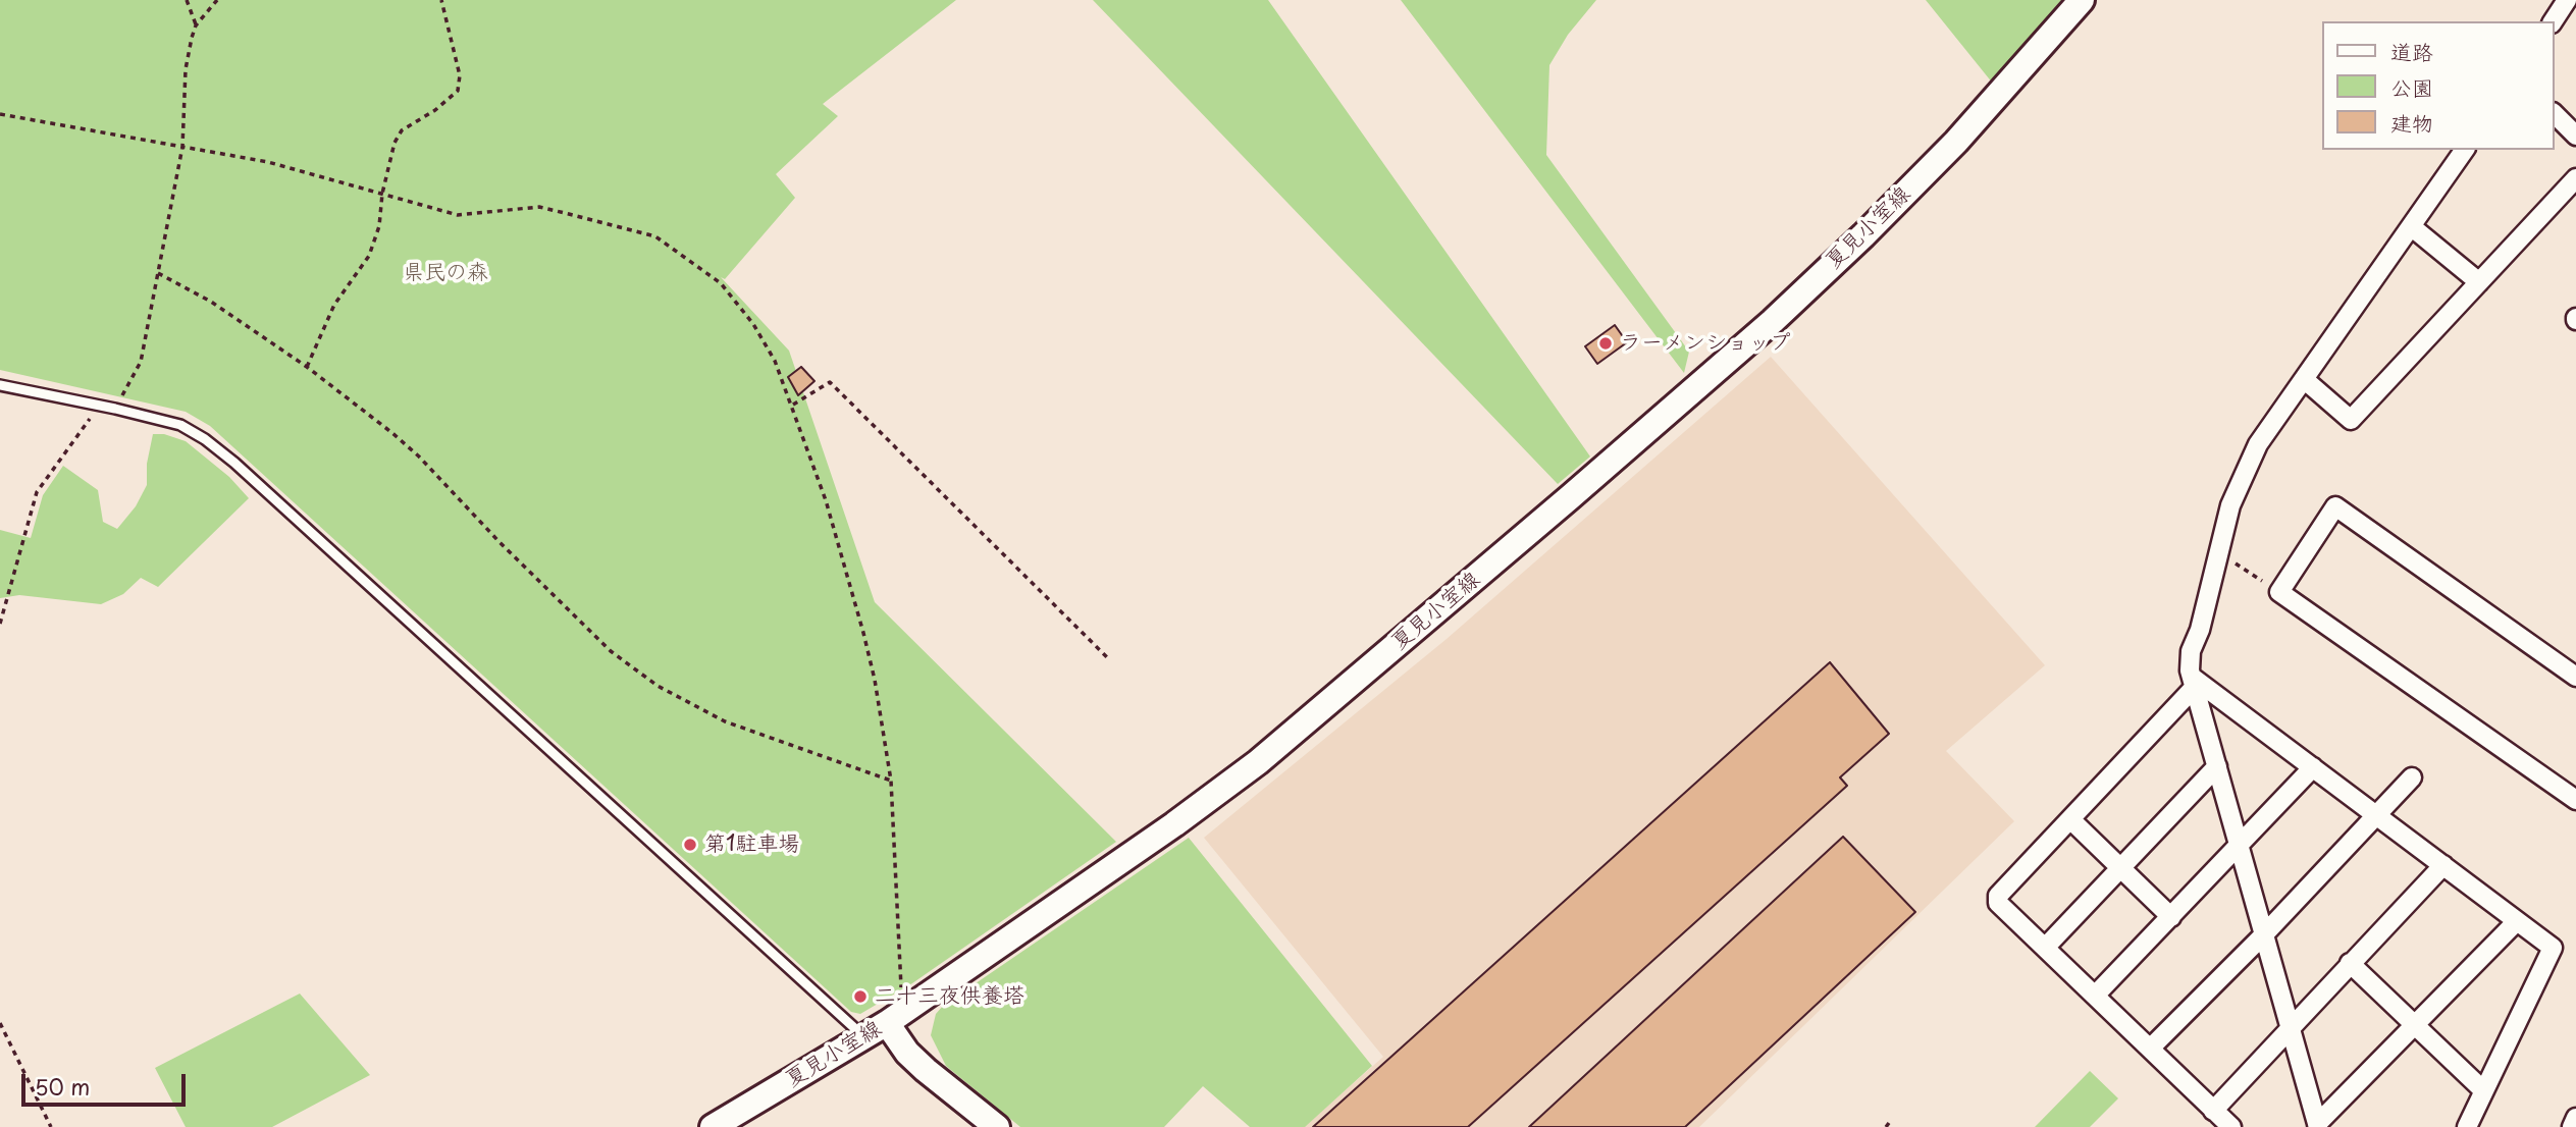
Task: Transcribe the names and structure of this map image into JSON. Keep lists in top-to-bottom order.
{
  "streets": {
    "main road": ["夏見小室線"]
  },
  "parks": ["県民の森"],
  "places": ["ラーメンショップ", "第1駐車場", "二十三夜供養塔"],
  "legend": ["道路", "公園", "建物"],
  "scale_bar": "50 m"
}
